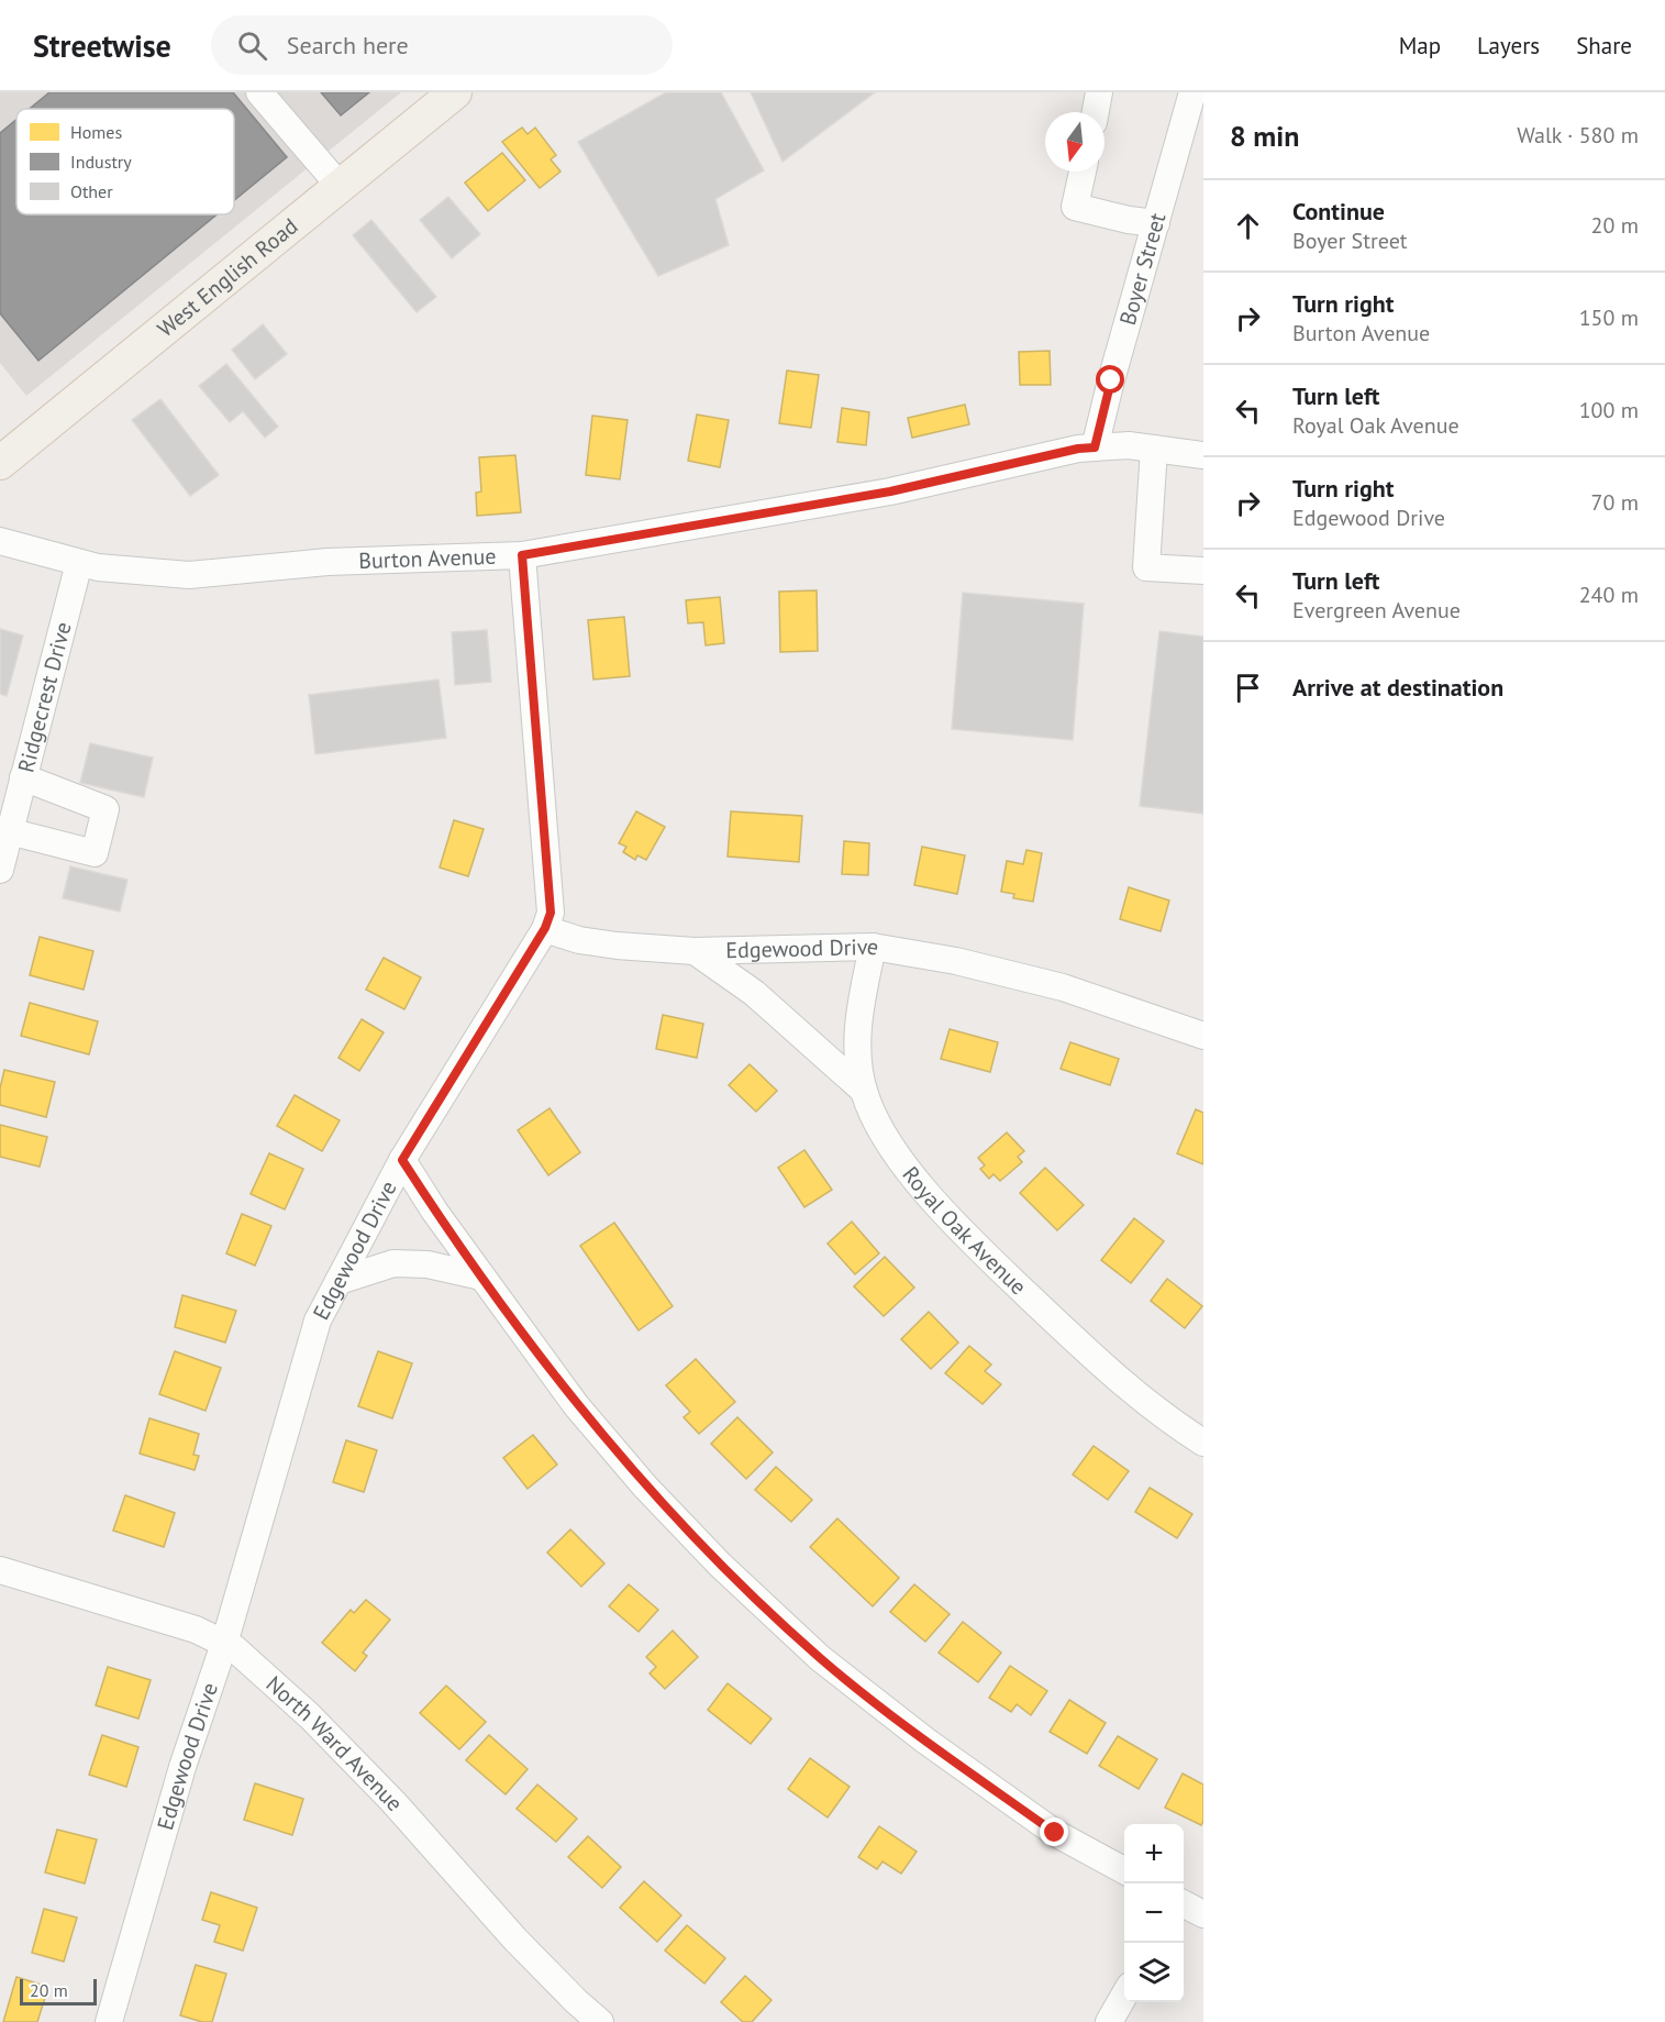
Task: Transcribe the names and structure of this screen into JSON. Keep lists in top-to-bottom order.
{
  "streets": {
    "main road": ["West English Road"],
    "street": [
      "Boyer Street",
      "Burton Avenue",
      "Ridgecrest Drive",
      "Edgewood Drive",
      "Royal Oak Avenue",
      "North Ward Avenue"
    ]
  },
  "crossings": [
    ["Boyer Street", "Burton Avenue"],
    ["Burton Avenue", "Ridgecrest Drive"],
    ["Edgewood Drive", "Royal Oak Avenue"],
    ["Edgewood Drive", "North Ward Avenue"]
  ],
  "legend": ["Homes", "Industry", "Other"],
  "scale_bar": "20 m",
  "north": "bottom",
  "page": {
    "header": "Streetwise",
    "search": "Search here",
    "nav": ["Map", "Layers", "Share"],
    "heading": ["8 min", "Walk · 580 m"],
    "list": [
      ["Continue", "Boyer Street", "20 m"],
      ["Turn right", "Burton Avenue", "150 m"],
      ["Turn left", "Royal Oak Avenue", "100 m"],
      ["Turn right", "Edgewood Drive", "70 m"],
      ["Turn left", "Evergreen Avenue", "240 m"],
      "Arrive at destination"
    ],
    "map_buttons": ["+", "−"],
    "scale": "20 m"
  }
}
